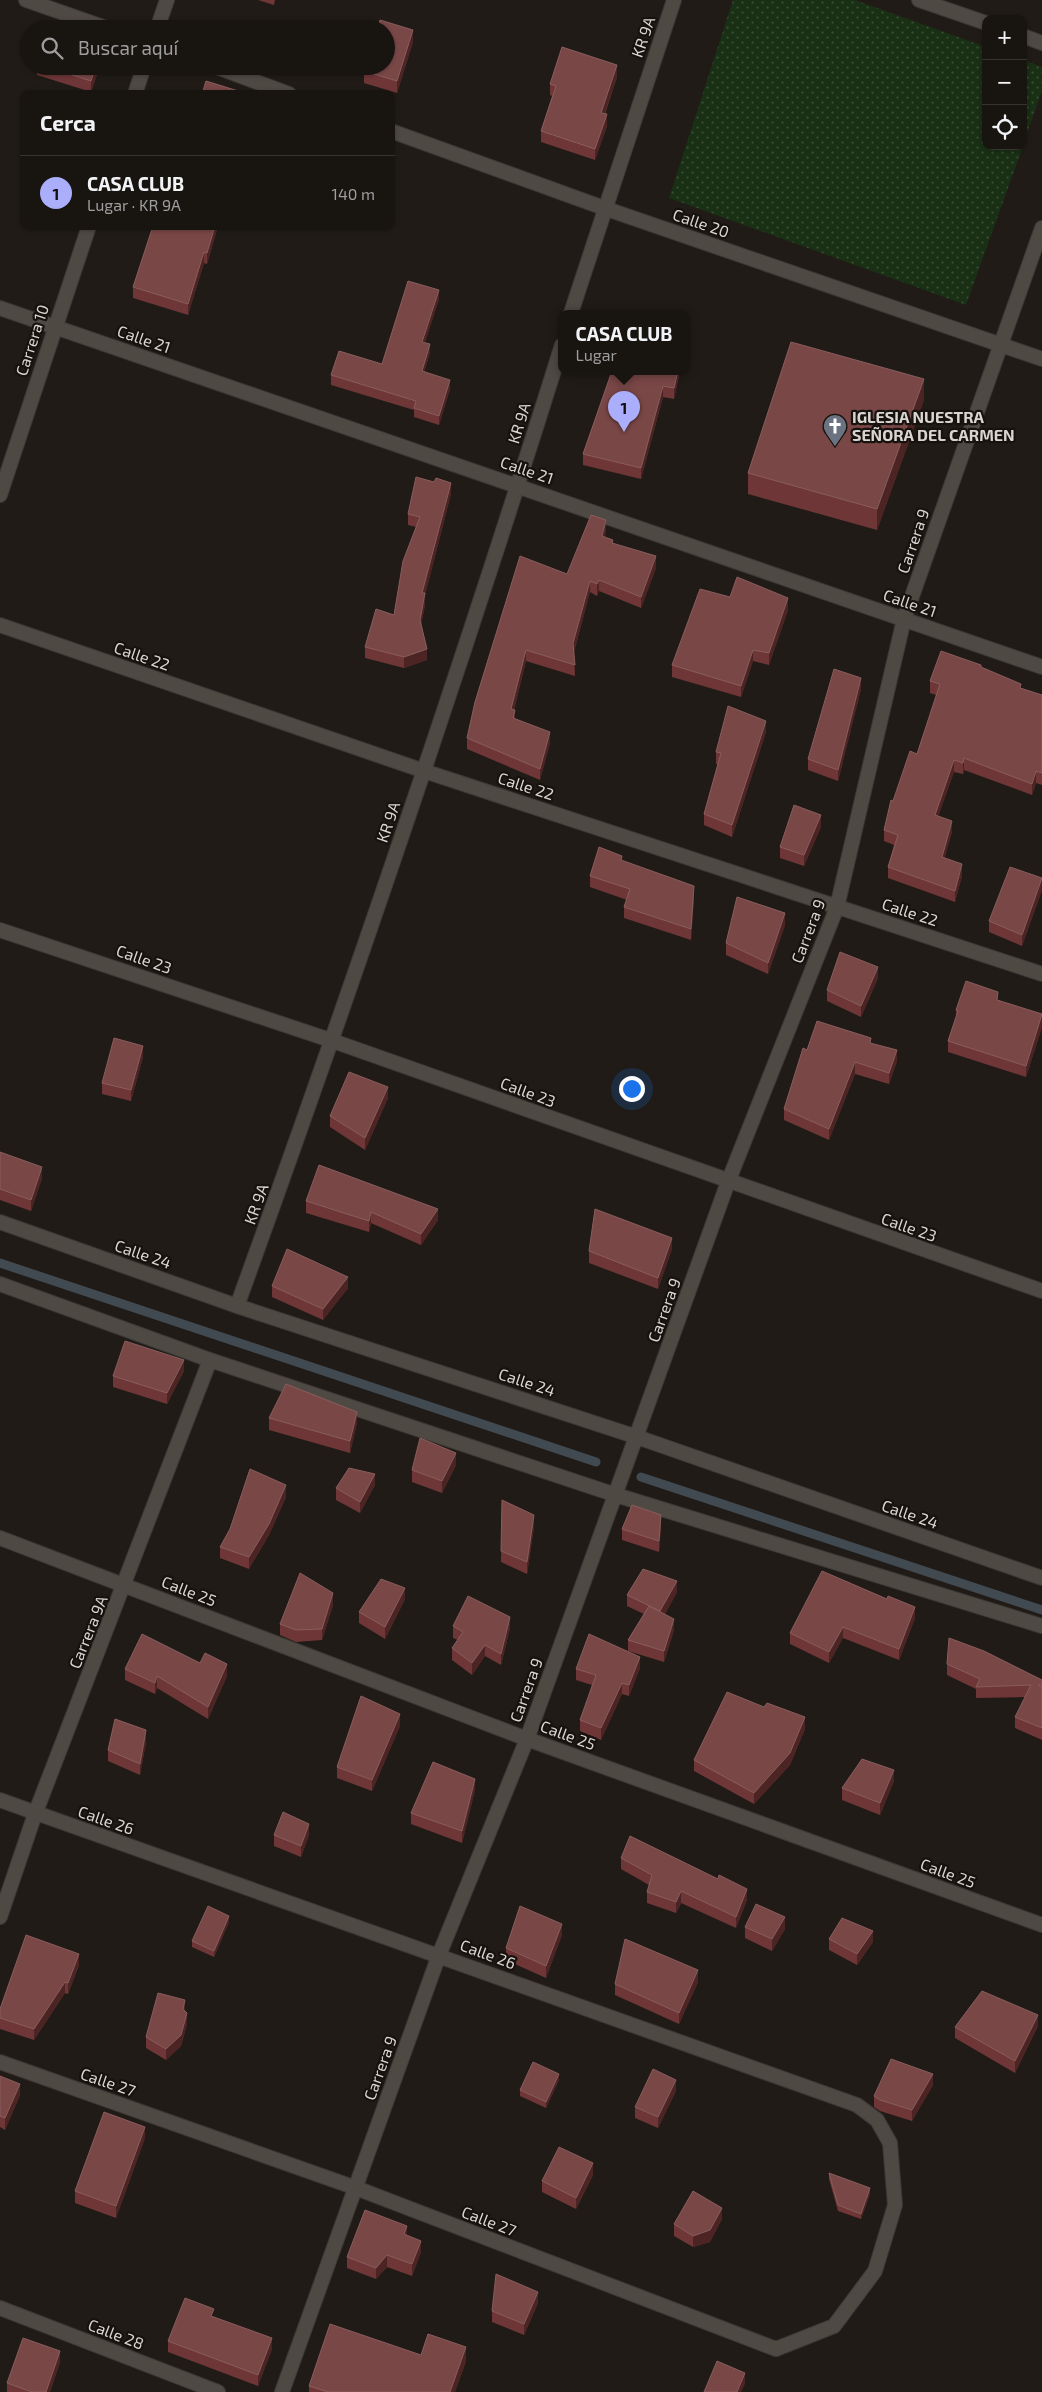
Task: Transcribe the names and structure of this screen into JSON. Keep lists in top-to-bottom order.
{
  "streets": {
    "street": [
      "KR 9A",
      "Calle 20",
      "Calle 21",
      "Carrera 10",
      "Carrera 9",
      "Calle 22",
      "Calle 23",
      "Calle 24",
      "Calle 25",
      "Carrera 9A",
      "Calle 26",
      "Calle 27",
      "Calle 28"
    ]
  },
  "crossings": [
    ["KR 9A", "Calle 20"],
    ["KR 9A", "Calle 21"],
    ["KR 9A", "Calle 22"],
    ["KR 9A", "Calle 23"],
    ["KR 9A", "Calle 24"],
    ["Calle 20", "Carrera 9"],
    ["Calle 21", "Carrera 10"],
    ["Calle 21", "Carrera 9"],
    ["Carrera 9", "Calle 22"],
    ["Carrera 9", "Calle 23"],
    ["Carrera 9", "Calle 24"],
    ["Carrera 9", "Calle 25"],
    ["Carrera 9", "Calle 26"],
    ["Carrera 9", "Calle 27"],
    ["Calle 25", "Carrera 9A"],
    ["Carrera 9A", "Calle 26"],
    ["Calle 26", "Calle 27"]
  ],
  "places": {
    "church": ["IGLESIA NUESTRA SEÑORA DEL CARMEN"]
  },
  "page": {
    "map_buttons": ["+", "−"],
    "search": "Buscar aquí",
    "heading": "Cerca",
    "list": [
      {
        "mark": "1",
        "name": "CASA CLUB",
        "note": "Lugar · KR 9A",
        "value": "140 m"
      }
    ],
    "popup": ["CASA CLUB", "Lugar"],
    "pins": "1"
  }
}
